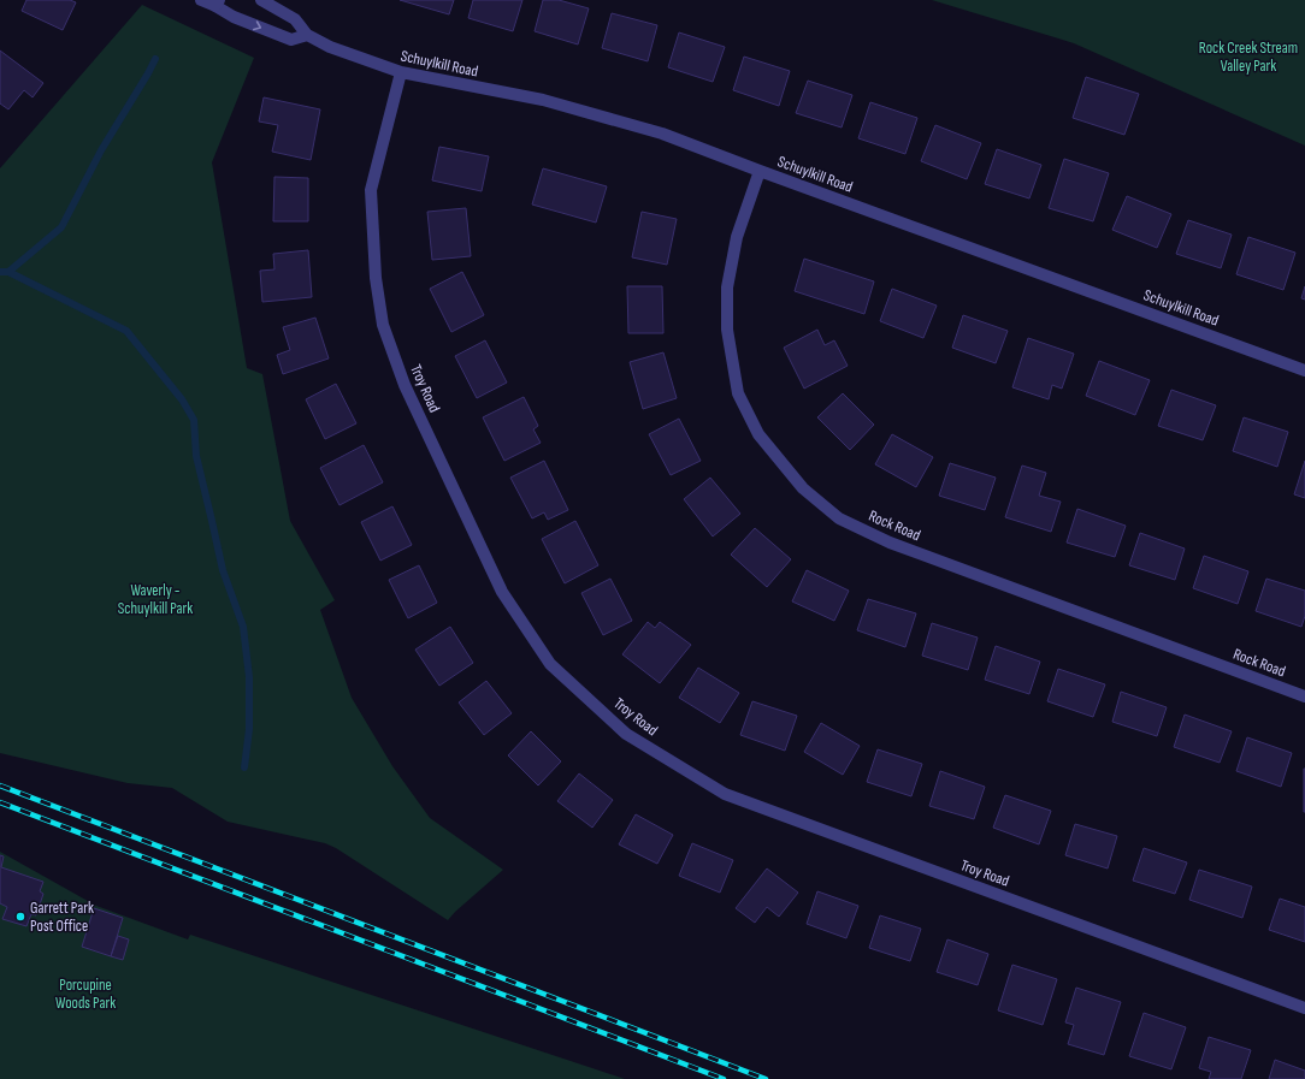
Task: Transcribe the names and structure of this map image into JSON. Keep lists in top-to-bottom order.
{
  "streets": {
    "street": ["Schuylkill Road", "Troy Road", "Rock Road"]
  },
  "crossings": [
    ["Schuylkill Road", "Troy Road"],
    ["Schuylkill Road", "Rock Road"]
  ],
  "parks": ["Rock Creek Stream Valley Park", "Waverly - Schuylkill Park", "Porcupine Woods Park"],
  "places": ["Garrett Park Post Office"]
}
